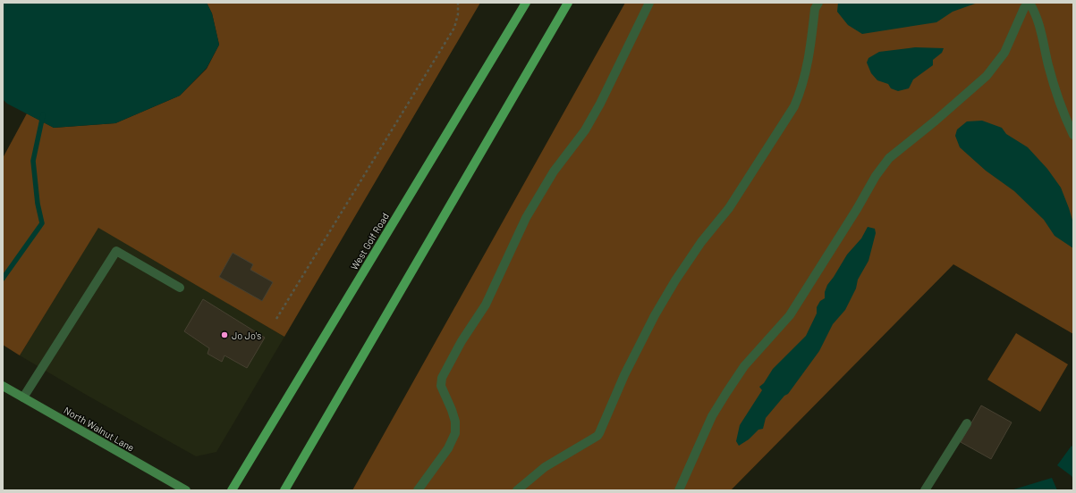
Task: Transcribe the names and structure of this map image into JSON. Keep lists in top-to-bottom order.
{
  "streets": {
    "main road": ["West Golf Road"],
    "street": ["North Walnut Lane"]
  },
  "places": ["Jo Jo's"]
}
